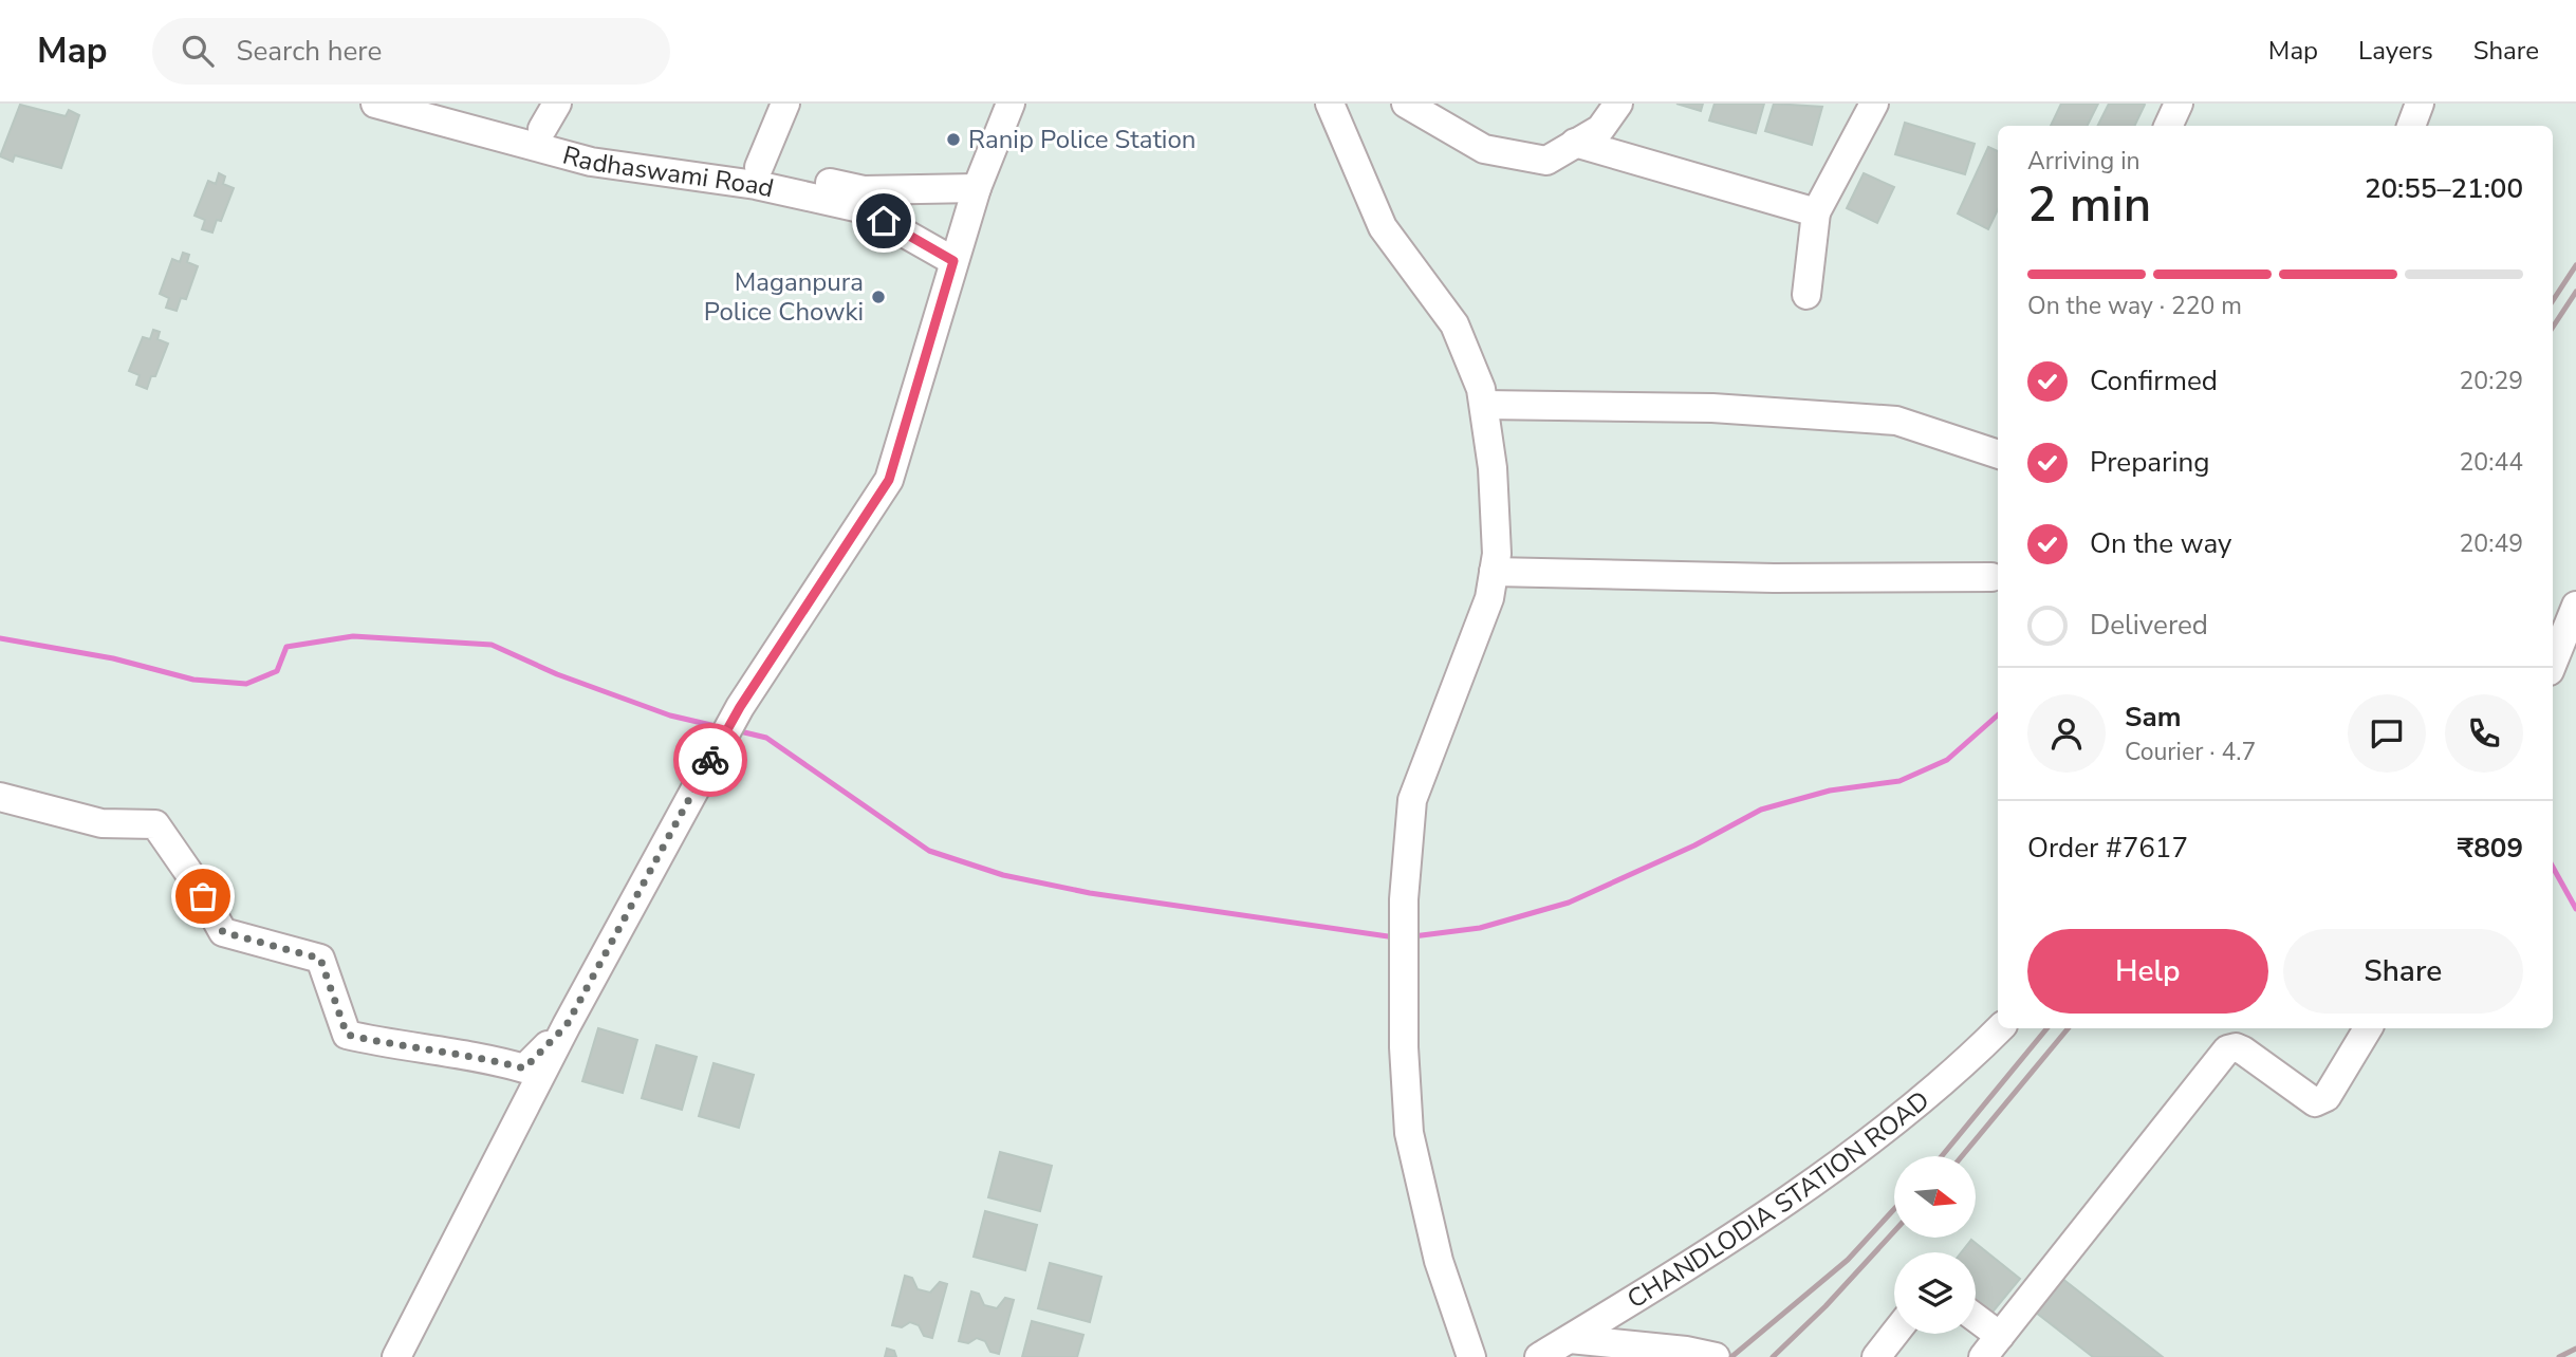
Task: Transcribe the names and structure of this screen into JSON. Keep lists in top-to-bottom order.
{
  "streets": {
    "street": ["Radhaswami Road", "CHANDLODIA STATION ROAD"]
  },
  "places": ["Ranip Police Station", "Maganpura Police Chowki"],
  "north": "right",
  "page": {
    "header": "Map",
    "search": "Search here",
    "nav": ["Map", "Layers", "Share"],
    "heading": ["2 min", "Arriving in", "20:55–21:00"],
    "panel": [
      "Sam",
      "Courier · 4.7",
      "Order #7617",
      "₹809"
    ],
    "bar": "On the way · 220 m",
    "list": [
      ["Confirmed", "20:29"],
      ["Preparing", "20:44"],
      ["On the way", "20:49"],
      "Delivered"
    ],
    "buttons": ["Help", "Share"]
  }
}
